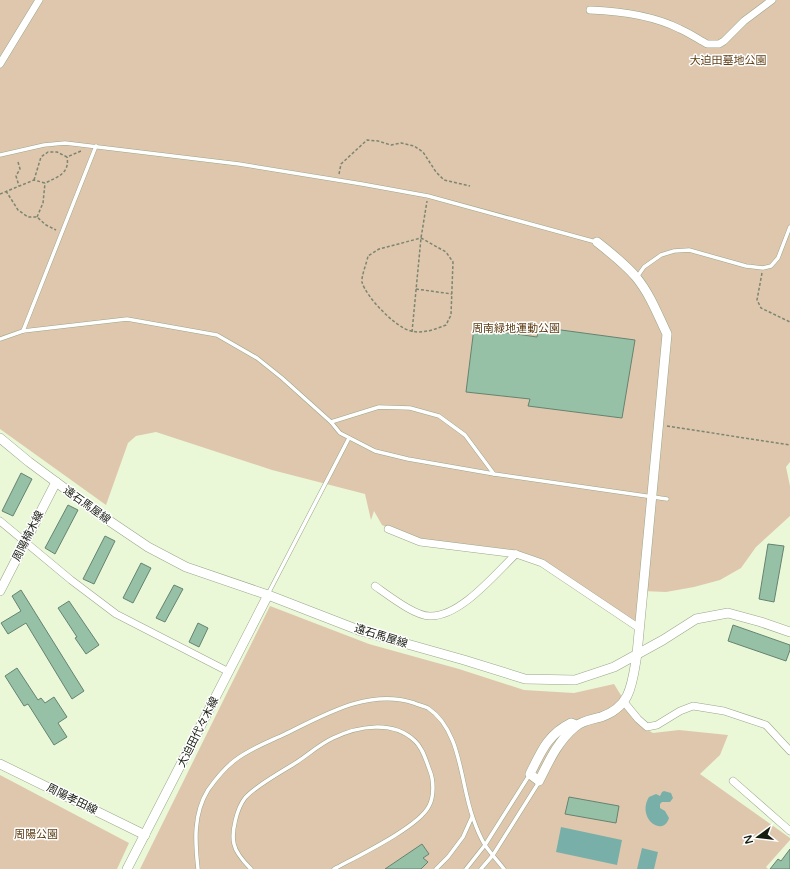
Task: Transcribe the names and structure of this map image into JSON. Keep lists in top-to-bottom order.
{
  "streets": {
    "street": [
      "遠石馬屋線",
      "周陽楠木線",
      "大迫田代々木線",
      "周陽孝田線"
    ]
  },
  "crossings": [
    ["遠石馬屋線", "周陽楠木線"],
    ["遠石馬屋線", "大迫田代々木線"],
    ["大迫田代々木線", "周陽孝田線"]
  ],
  "parks": ["大迫田墓地公園", "周南緑地運動公園", "周陽公園"],
  "north": "left"
}
